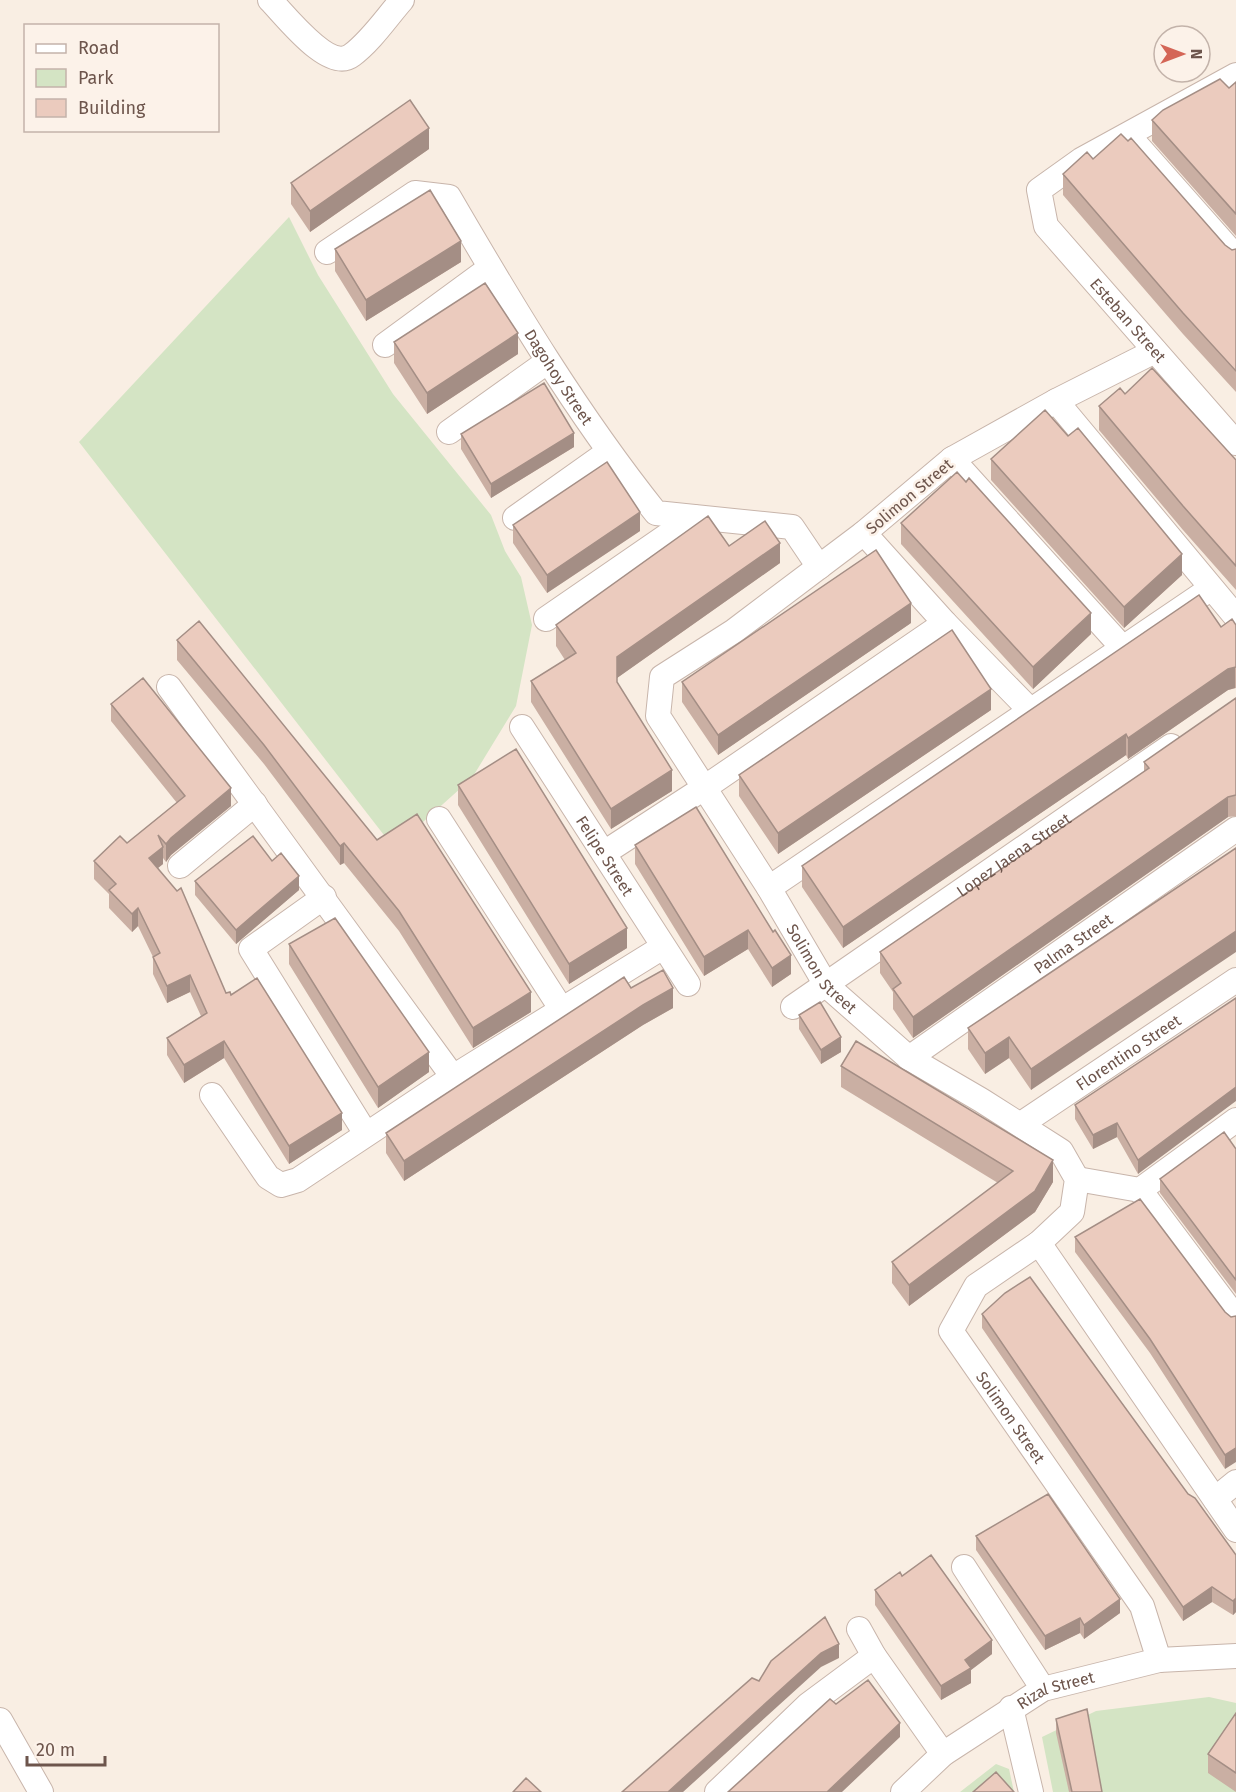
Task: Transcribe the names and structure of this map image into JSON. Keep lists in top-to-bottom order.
{
  "streets": {
    "street": [
      "Esteban Street",
      "Dagohoy Street",
      "Solimon Street",
      "Lopez Jaena Street",
      "Felipe Street",
      "Palma Street",
      "Florentino Street",
      "Rizal Street"
    ]
  },
  "crossings": [
    ["Esteban Street", "Solimon Street"],
    ["Dagohoy Street", "Solimon Street"],
    ["Solimon Street", "Lopez Jaena Street"],
    ["Solimon Street", "Palma Street"],
    ["Solimon Street", "Florentino Street"],
    ["Solimon Street", "Rizal Street"]
  ],
  "legend": ["Road", "Park", "Building"],
  "scale_bar": "20 m",
  "north": "right"
}
